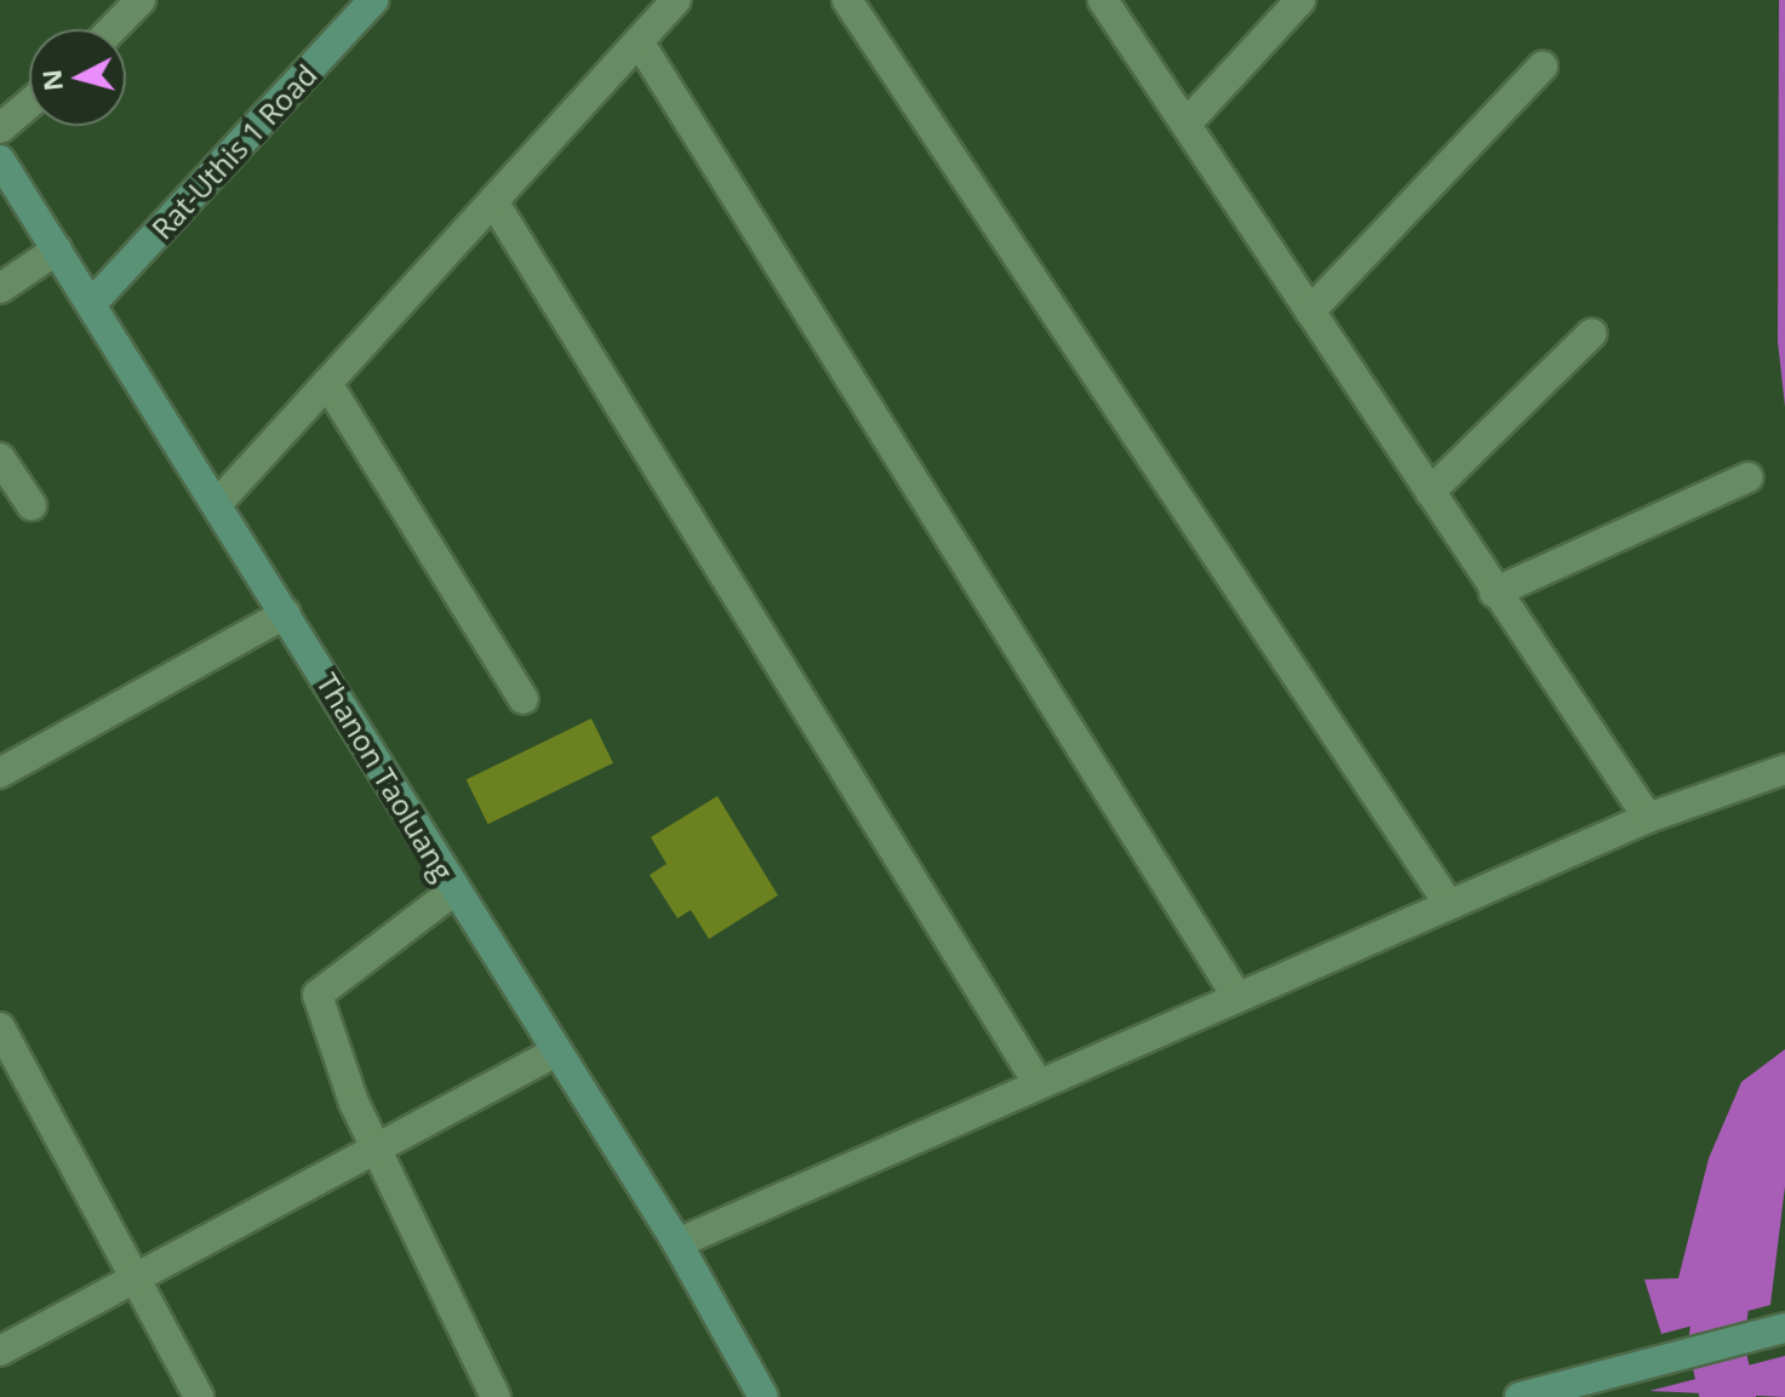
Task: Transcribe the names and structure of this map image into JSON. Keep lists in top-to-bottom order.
{
  "streets": {
    "street": ["Rat-Uthis 1 Road", "Thanon Taoluang"]
  },
  "crossings": [
    ["Rat-Uthis 1 Road", "Thanon Taoluang"]
  ],
  "north": "left"
}
